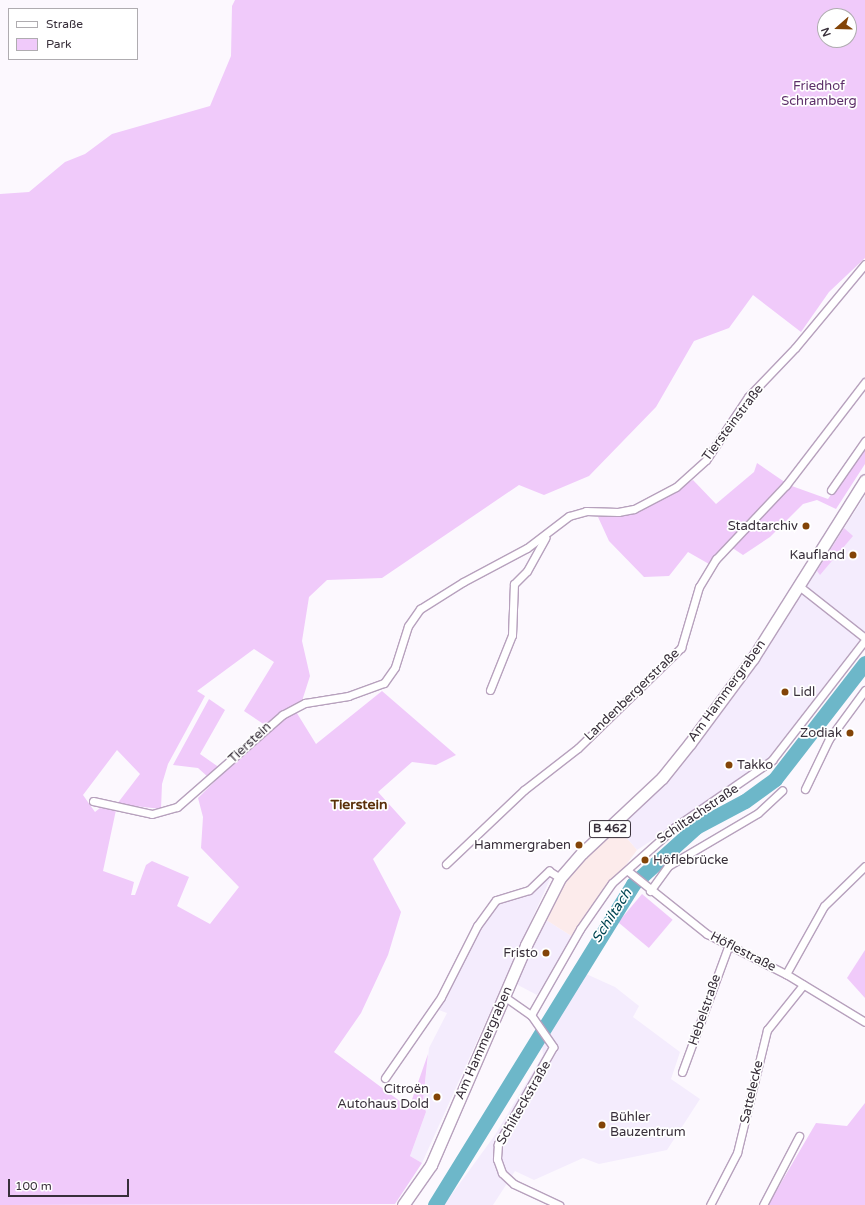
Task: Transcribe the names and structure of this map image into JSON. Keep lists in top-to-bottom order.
{
  "streets": {
    "main road": ["Am Hammergraben", "B 462"],
    "street": [
      "Tiersteinstraße",
      "Landenbergerstraße",
      "Tierstein",
      "Schiltachstraße",
      "Höflestraße",
      "Hebelstraße",
      "Sattelecke",
      "Schilteckstraße"
    ]
  },
  "crossings": [
    ["Tiersteinstraße", "Tierstein"],
    ["Schiltachstraße", "Höflestraße"],
    ["Schiltachstraße", "Schilteckstraße"],
    ["Höflestraße", "Hebelstraße"],
    ["Höflestraße", "Sattelecke"]
  ],
  "districts": ["Tierstein"],
  "water": ["Schiltach"],
  "parks": ["Friedhof Schramberg"],
  "places": [
    "Stadtarchiv",
    "Kaufland",
    "Lidl",
    "Zodiak",
    "Takko",
    "Hammergraben",
    "Höflebrücke",
    "Fristo",
    "Citroën Autohaus Dold",
    "Bühler Bauzentrum"
  ],
  "legend": ["Straße", "Park"],
  "scale_bar": "100 m",
  "north": "left"
}
